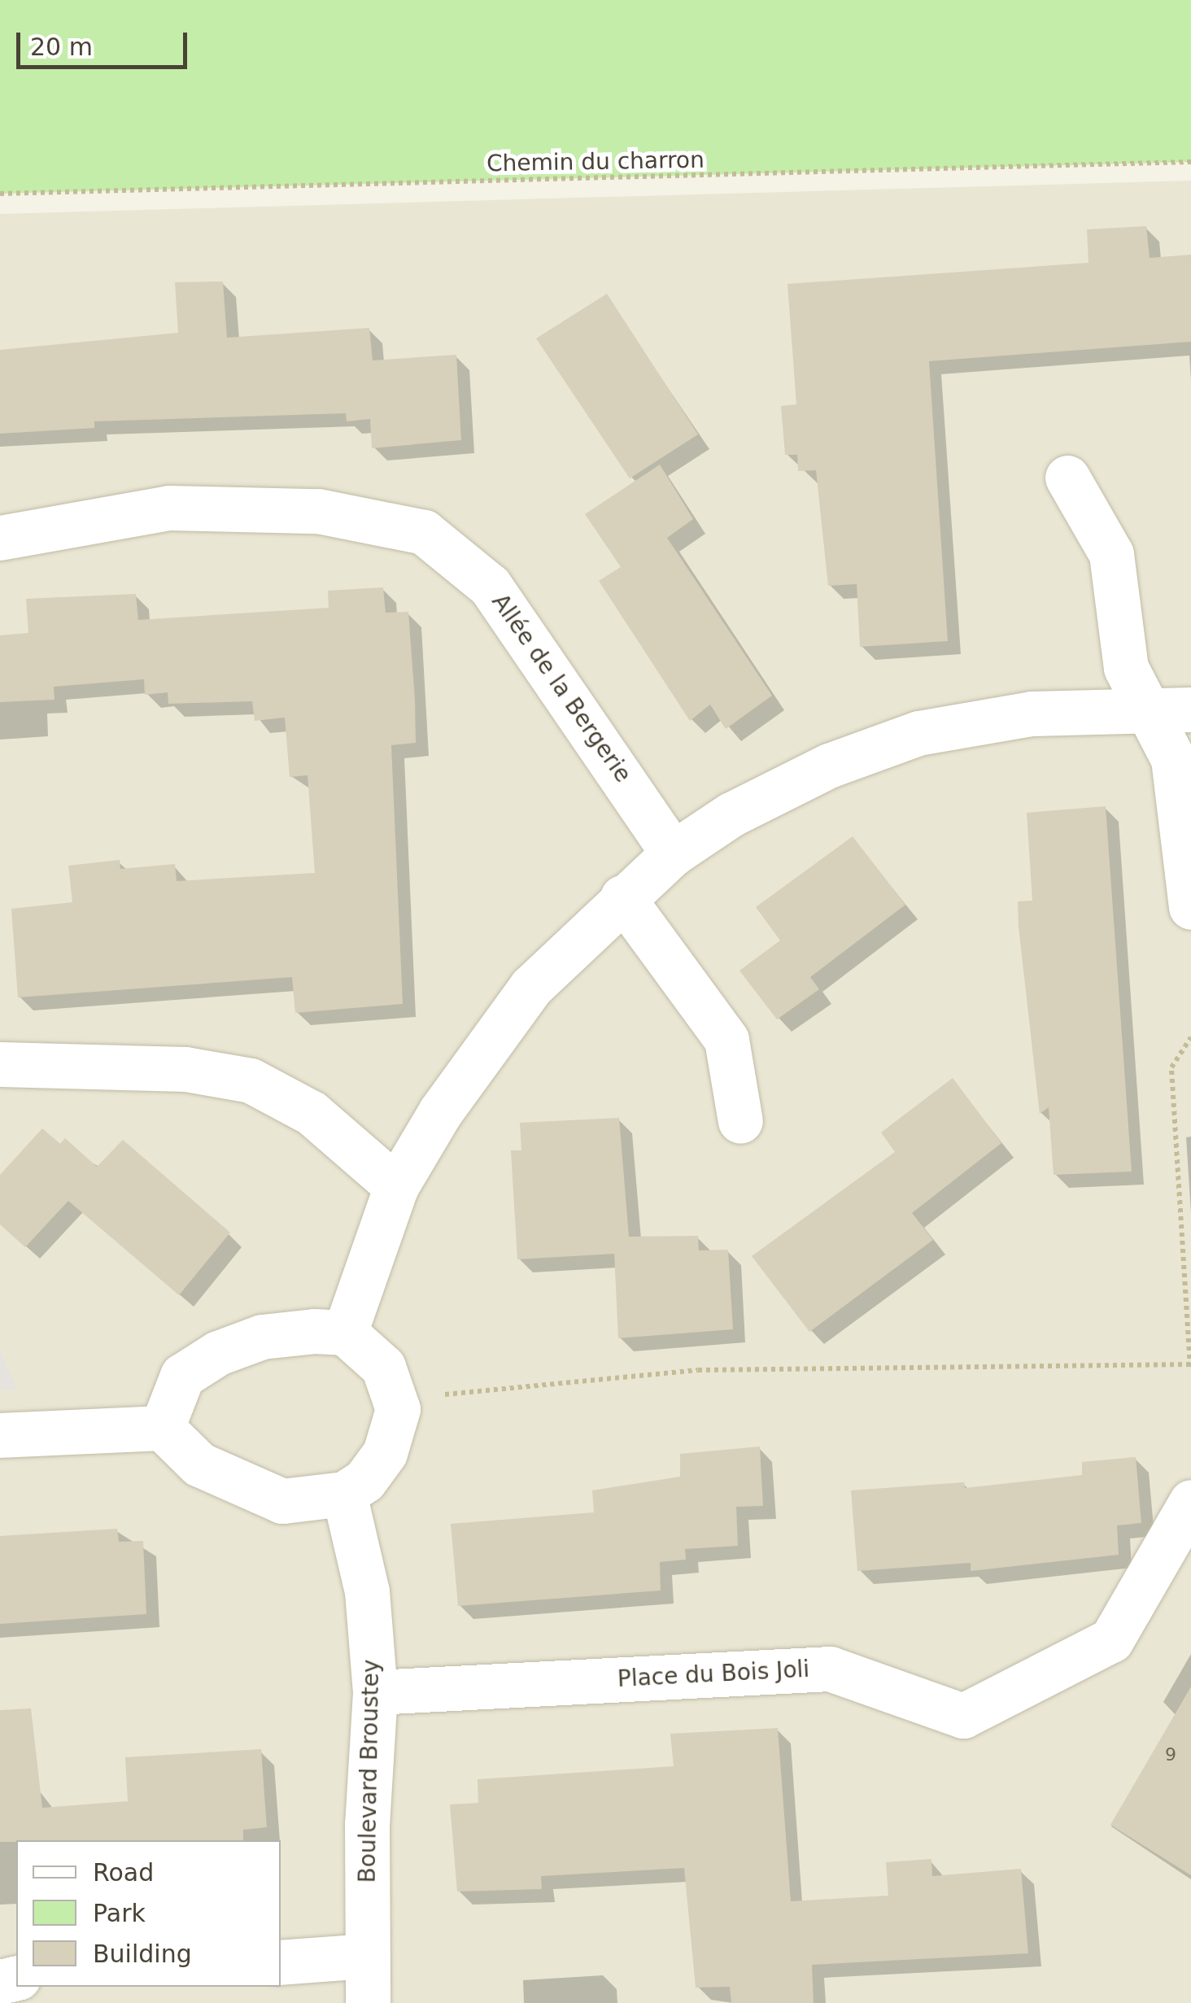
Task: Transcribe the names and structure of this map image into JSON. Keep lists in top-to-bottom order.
{
  "streets": {
    "street": ["Allée de la Bergerie", "Place du Bois Joli", "Boulevard Broustey"],
    "path": ["Chemin du charron"]
  },
  "crossings": [
    ["Place du Bois Joli", "Boulevard Broustey"]
  ],
  "house_numbers": ["9"],
  "legend": ["Road", "Park", "Building"],
  "scale_bar": "20 m"
}
